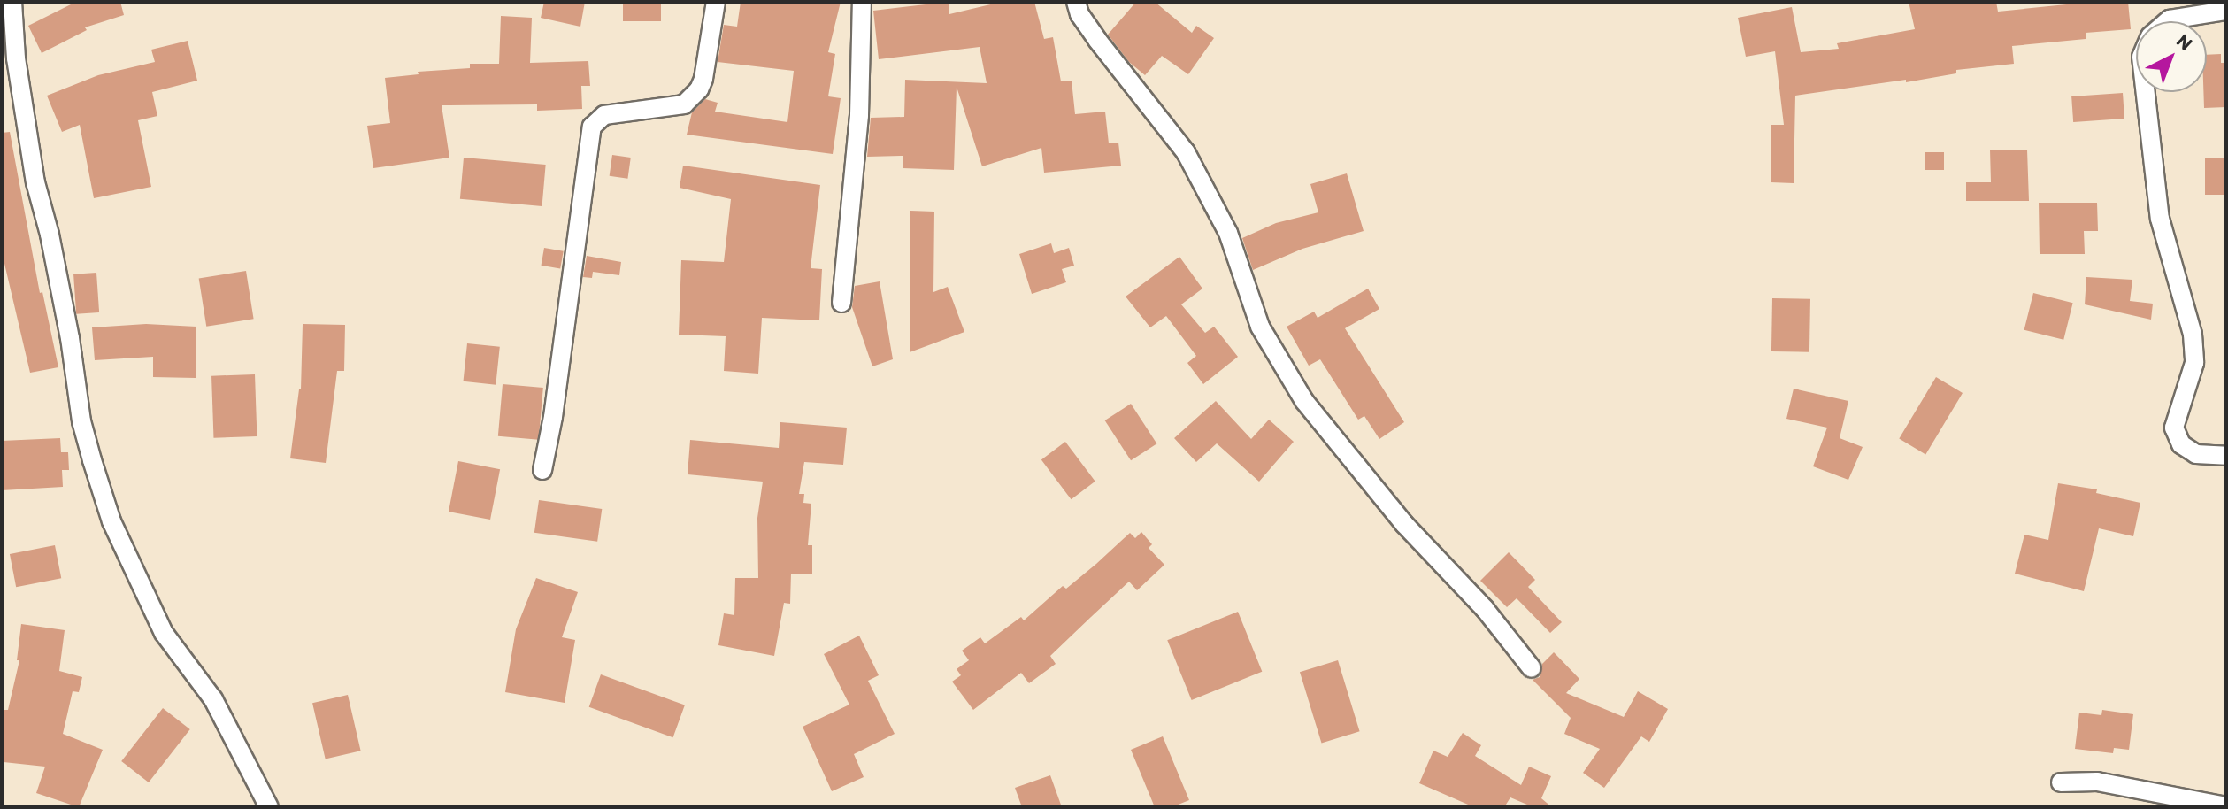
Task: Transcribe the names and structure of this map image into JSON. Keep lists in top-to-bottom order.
{
  "north": "top right"
}
